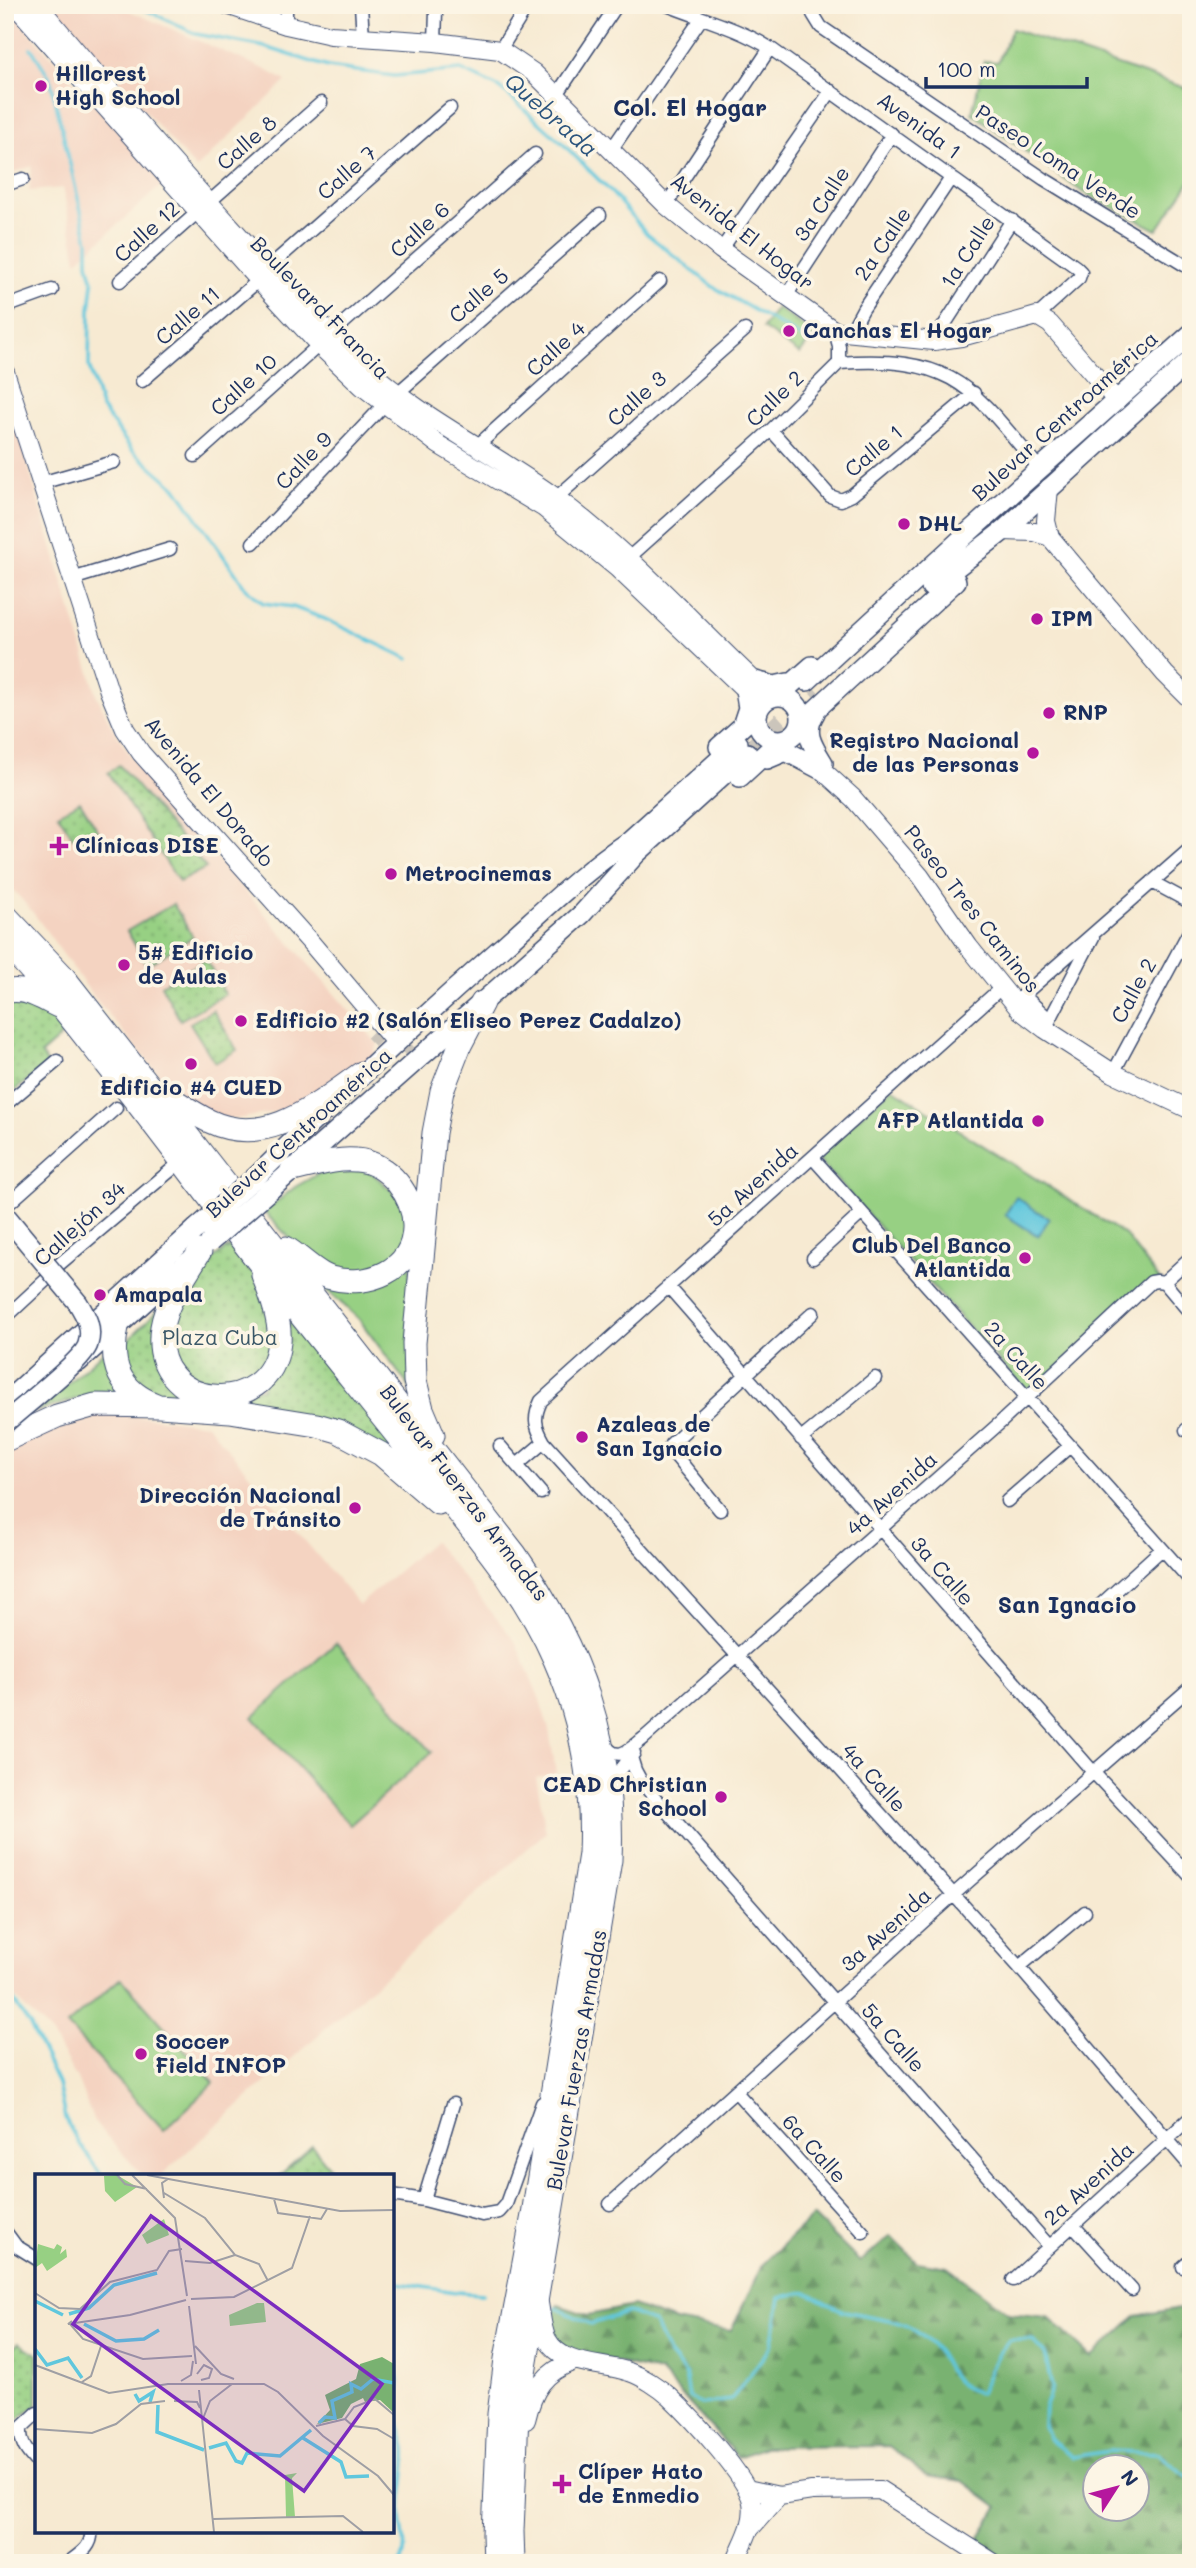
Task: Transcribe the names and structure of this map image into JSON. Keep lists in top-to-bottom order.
{
  "streets": {
    "highway": ["Bulevar Fuerzas Armadas"],
    "main road": ["Bulevar Centroamérica"],
    "street": [
      "Avenida 1",
      "Calle 8",
      "Paseo Loma Verde",
      "Calle 7",
      "3a Calle",
      "Calle 6",
      "Calle 12",
      "Avenida El Hogar",
      "2a Calle",
      "1a Calle",
      "Calle 5",
      "Boulevard Francia",
      "Calle 11",
      "Calle 4",
      "Calle 10",
      "Calle 3",
      "Calle 2",
      "Calle 1",
      "Calle 9",
      "Avenida El Dorado",
      "Paseo Tres Caminos",
      "5a Avenida",
      "Callejón 34",
      "4a Avenida",
      "4a Calle",
      "3a Avenida",
      "5a Calle",
      "6a Calle",
      "2a Avenida"
    ]
  },
  "crossings": [
    ["Avenida 1", "3a Calle"],
    ["Avenida 1", "2a Calle"],
    ["Avenida 1", "1a Calle"],
    ["Calle 8", "Calle 12"],
    ["Calle 8", "Boulevard Francia"],
    ["Calle 7", "Boulevard Francia"],
    ["Calle 7", "Calle 11"],
    ["3a Calle", "Avenida El Hogar"],
    ["3a Calle", "5a Avenida"],
    ["3a Calle", "4a Avenida"],
    ["3a Calle", "3a Avenida"],
    ["Calle 6", "Boulevard Francia"],
    ["Calle 6", "Calle 10"],
    ["Calle 12", "Boulevard Francia"],
    ["Avenida El Hogar", "2a Calle"],
    ["2a Calle", "5a Avenida"],
    ["2a Calle", "4a Avenida"],
    ["Calle 5", "Boulevard Francia"],
    ["Calle 5", "Calle 9"],
    ["Boulevard Francia", "Calle 11"],
    ["Boulevard Francia", "Calle 4"],
    ["Boulevard Francia", "Calle 10"],
    ["Boulevard Francia", "Calle 3"],
    ["Boulevard Francia", "Calle 2"],
    ["Boulevard Francia", "Bulevar Centroamérica"],
    ["Boulevard Francia", "Calle 9"],
    ["Boulevard Francia", "Paseo Tres Caminos"],
    ["Calle 2", "Calle 1"],
    ["Calle 2", "Paseo Tres Caminos"],
    ["Bulevar Centroamérica", "Avenida El Dorado"],
    ["Bulevar Centroamérica", "Paseo Tres Caminos"],
    ["Paseo Tres Caminos", "5a Avenida"],
    ["5a Avenida", "4a Calle"],
    ["Callejón 34", "Bulevar Fuerzas Armadas"],
    ["Bulevar Fuerzas Armadas", "4a Avenida"],
    ["4a Avenida", "4a Calle"],
    ["4a Avenida", "5a Calle"],
    ["4a Calle", "3a Avenida"],
    ["4a Calle", "2a Avenida"],
    ["3a Avenida", "5a Calle"],
    ["3a Avenida", "6a Calle"],
    ["5a Calle", "2a Avenida"]
  ],
  "districts": ["Col. El Hogar", "San Ignacio"],
  "water": ["Quebrada"],
  "parks": ["Plaza Cuba"],
  "places": {
    "other": [
      "Hillcrest High School",
      "Canchas El Hogar",
      "DHL",
      "IPM",
      "RNP",
      "Registro Nacional de las Personas",
      "Metrocinemas",
      "5# Edificio de Aulas",
      "Edificio #2 (Salón Eliseo Perez Cadalzo)",
      "Edificio #4 CUED",
      "AFP Atlantida",
      "Club Del Banco Atlantida",
      "Amapala",
      "Azaleas de San Ignacio",
      "Dirección Nacional de Tránsito",
      "CEAD Christian School",
      "Soccer Field INFOP"
    ],
    "health": ["Clínicas DISE", "Clíper Hato de Enmedio"]
  },
  "scale_bar": "100 m",
  "north": "top right"
}
